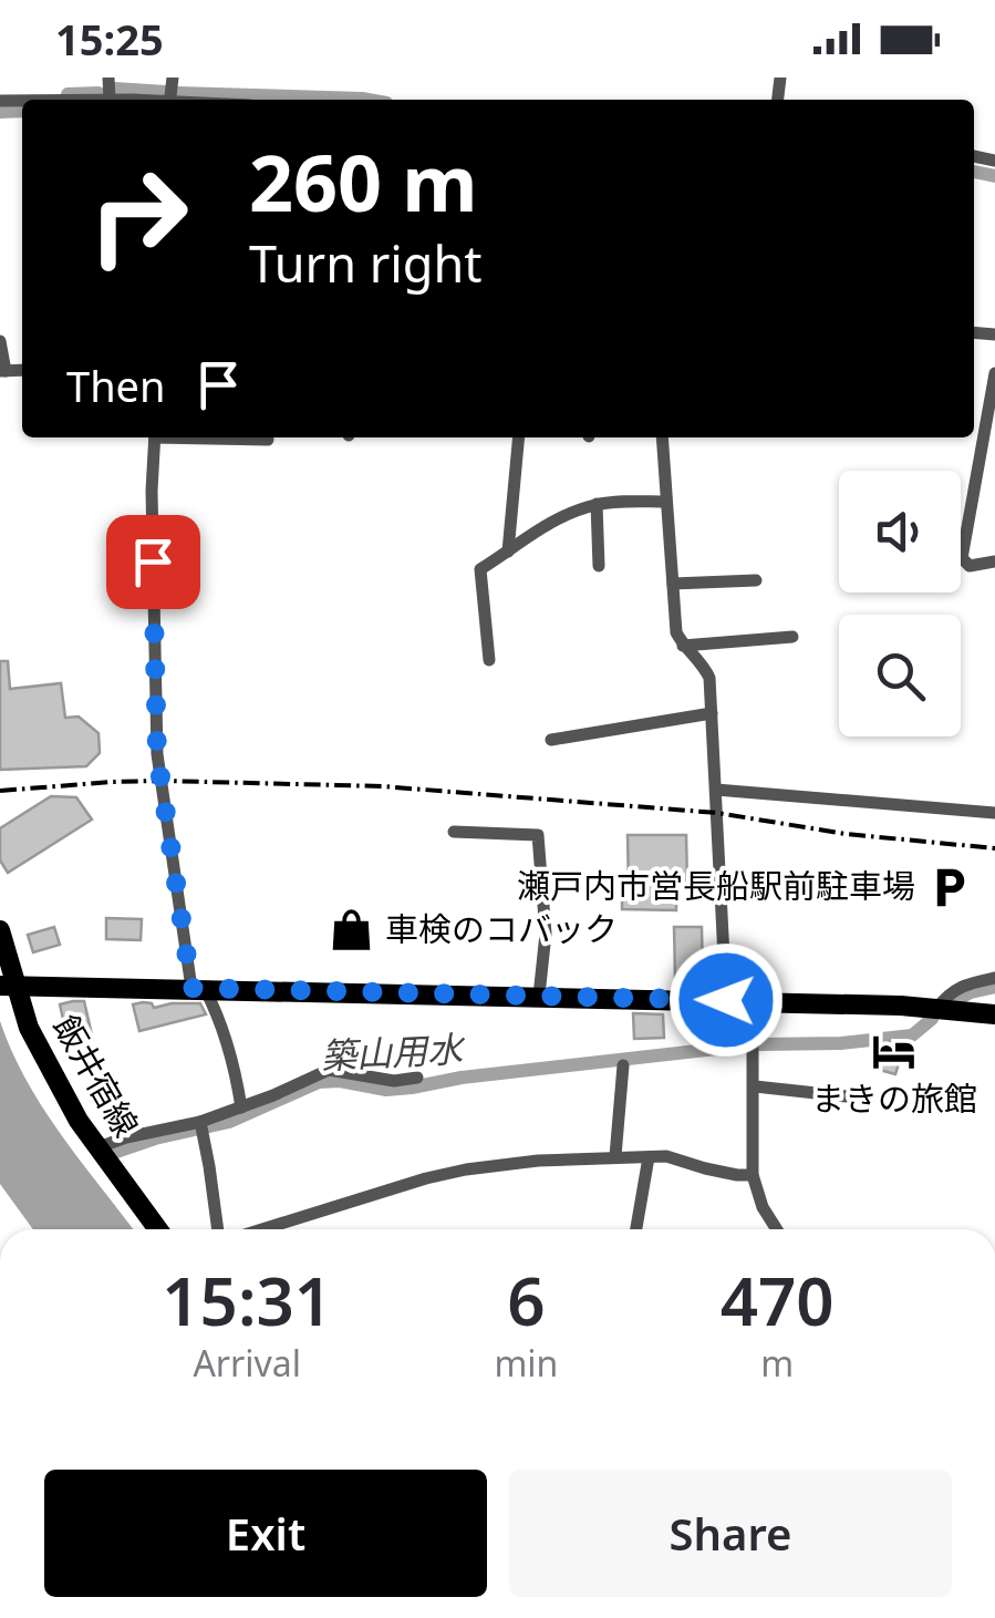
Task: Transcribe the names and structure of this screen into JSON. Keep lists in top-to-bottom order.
{
  "streets": {
    "main road": ["飯井宿線"]
  },
  "water": ["築山用水"],
  "places": {
    "parking": ["瀬戸内市営長船駅前駐車場"],
    "shop": ["車検のコバック"],
    "hotel": ["まきの旅館"]
  },
  "page": {
    "status": "15:25",
    "turn": ["260 m", "Turn right"],
    "then": "Then",
    "eta": [
      "15:31",
      "Arrival",
      "6",
      "min",
      "470",
      "m"
    ],
    "buttons": ["Exit", "Share"]
  }
}
